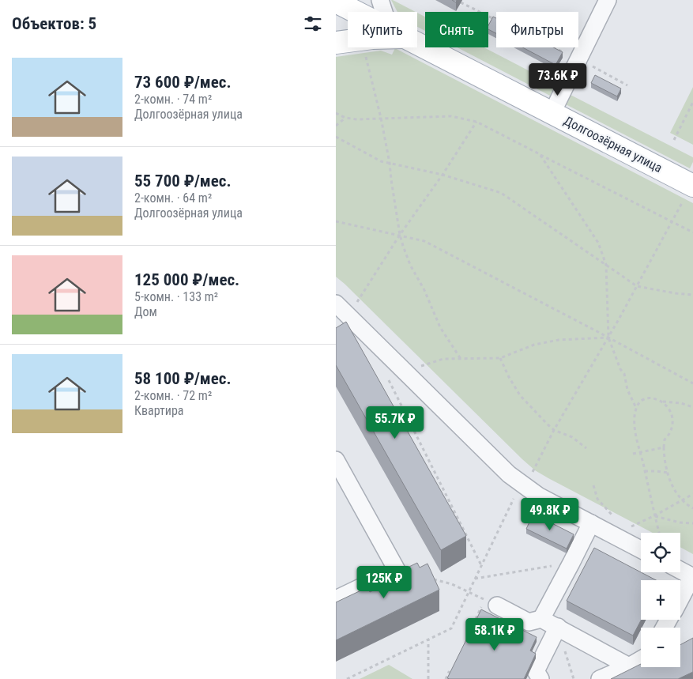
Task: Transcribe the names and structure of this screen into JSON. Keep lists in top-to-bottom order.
{
  "streets": {
    "main road": ["Долгоозёрная улица"]
  },
  "page": {
    "heading": "Объектов: 5",
    "chip": ["Купить", "Снять", "Фильтры"],
    "list": [
      {
        "name": "73 600 ₽/мес.",
        "note": "2-комн. · 74 m² · Долгоозёрная улица"
      },
      {
        "name": "55 700 ₽/мес.",
        "note": "2-комн. · 64 m² · Долгоозёрная улица"
      },
      {
        "name": "125 000 ₽/мес.",
        "note": "5-комн. · 133 m² · Дом"
      },
      {
        "name": "58 100 ₽/мес.",
        "note": "2-комн. · 72 m² · Квартира"
      }
    ],
    "price": [
      "73.6K ₽",
      "55.7K ₽",
      "49.8K ₽",
      "125K ₽",
      "58.1K ₽"
    ],
    "map_buttons": ["+", "−"]
  }
}
